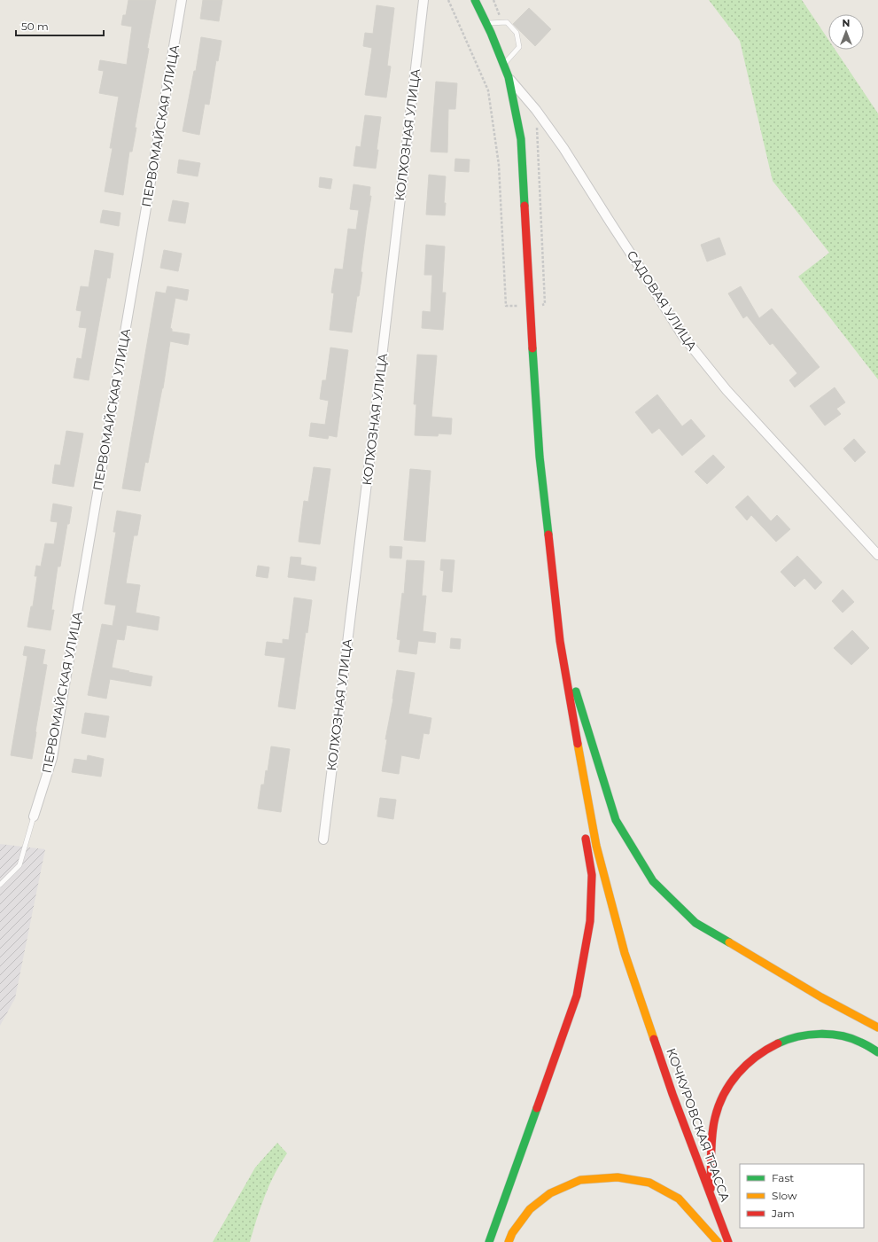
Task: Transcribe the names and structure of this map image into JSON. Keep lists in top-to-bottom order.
{
  "streets": {
    "main road": ["КОЧКУРОВСКАЯ ТРАССА"],
    "street": ["ПЕРВОМАЙСКАЯ УЛИЦА", "КОЛХОЗНАЯ УЛИЦА", "САДОВАЯ УЛИЦА"]
  },
  "legend": ["Fast", "Slow", "Jam"],
  "scale_bar": "50 m",
  "north": "top"
}
